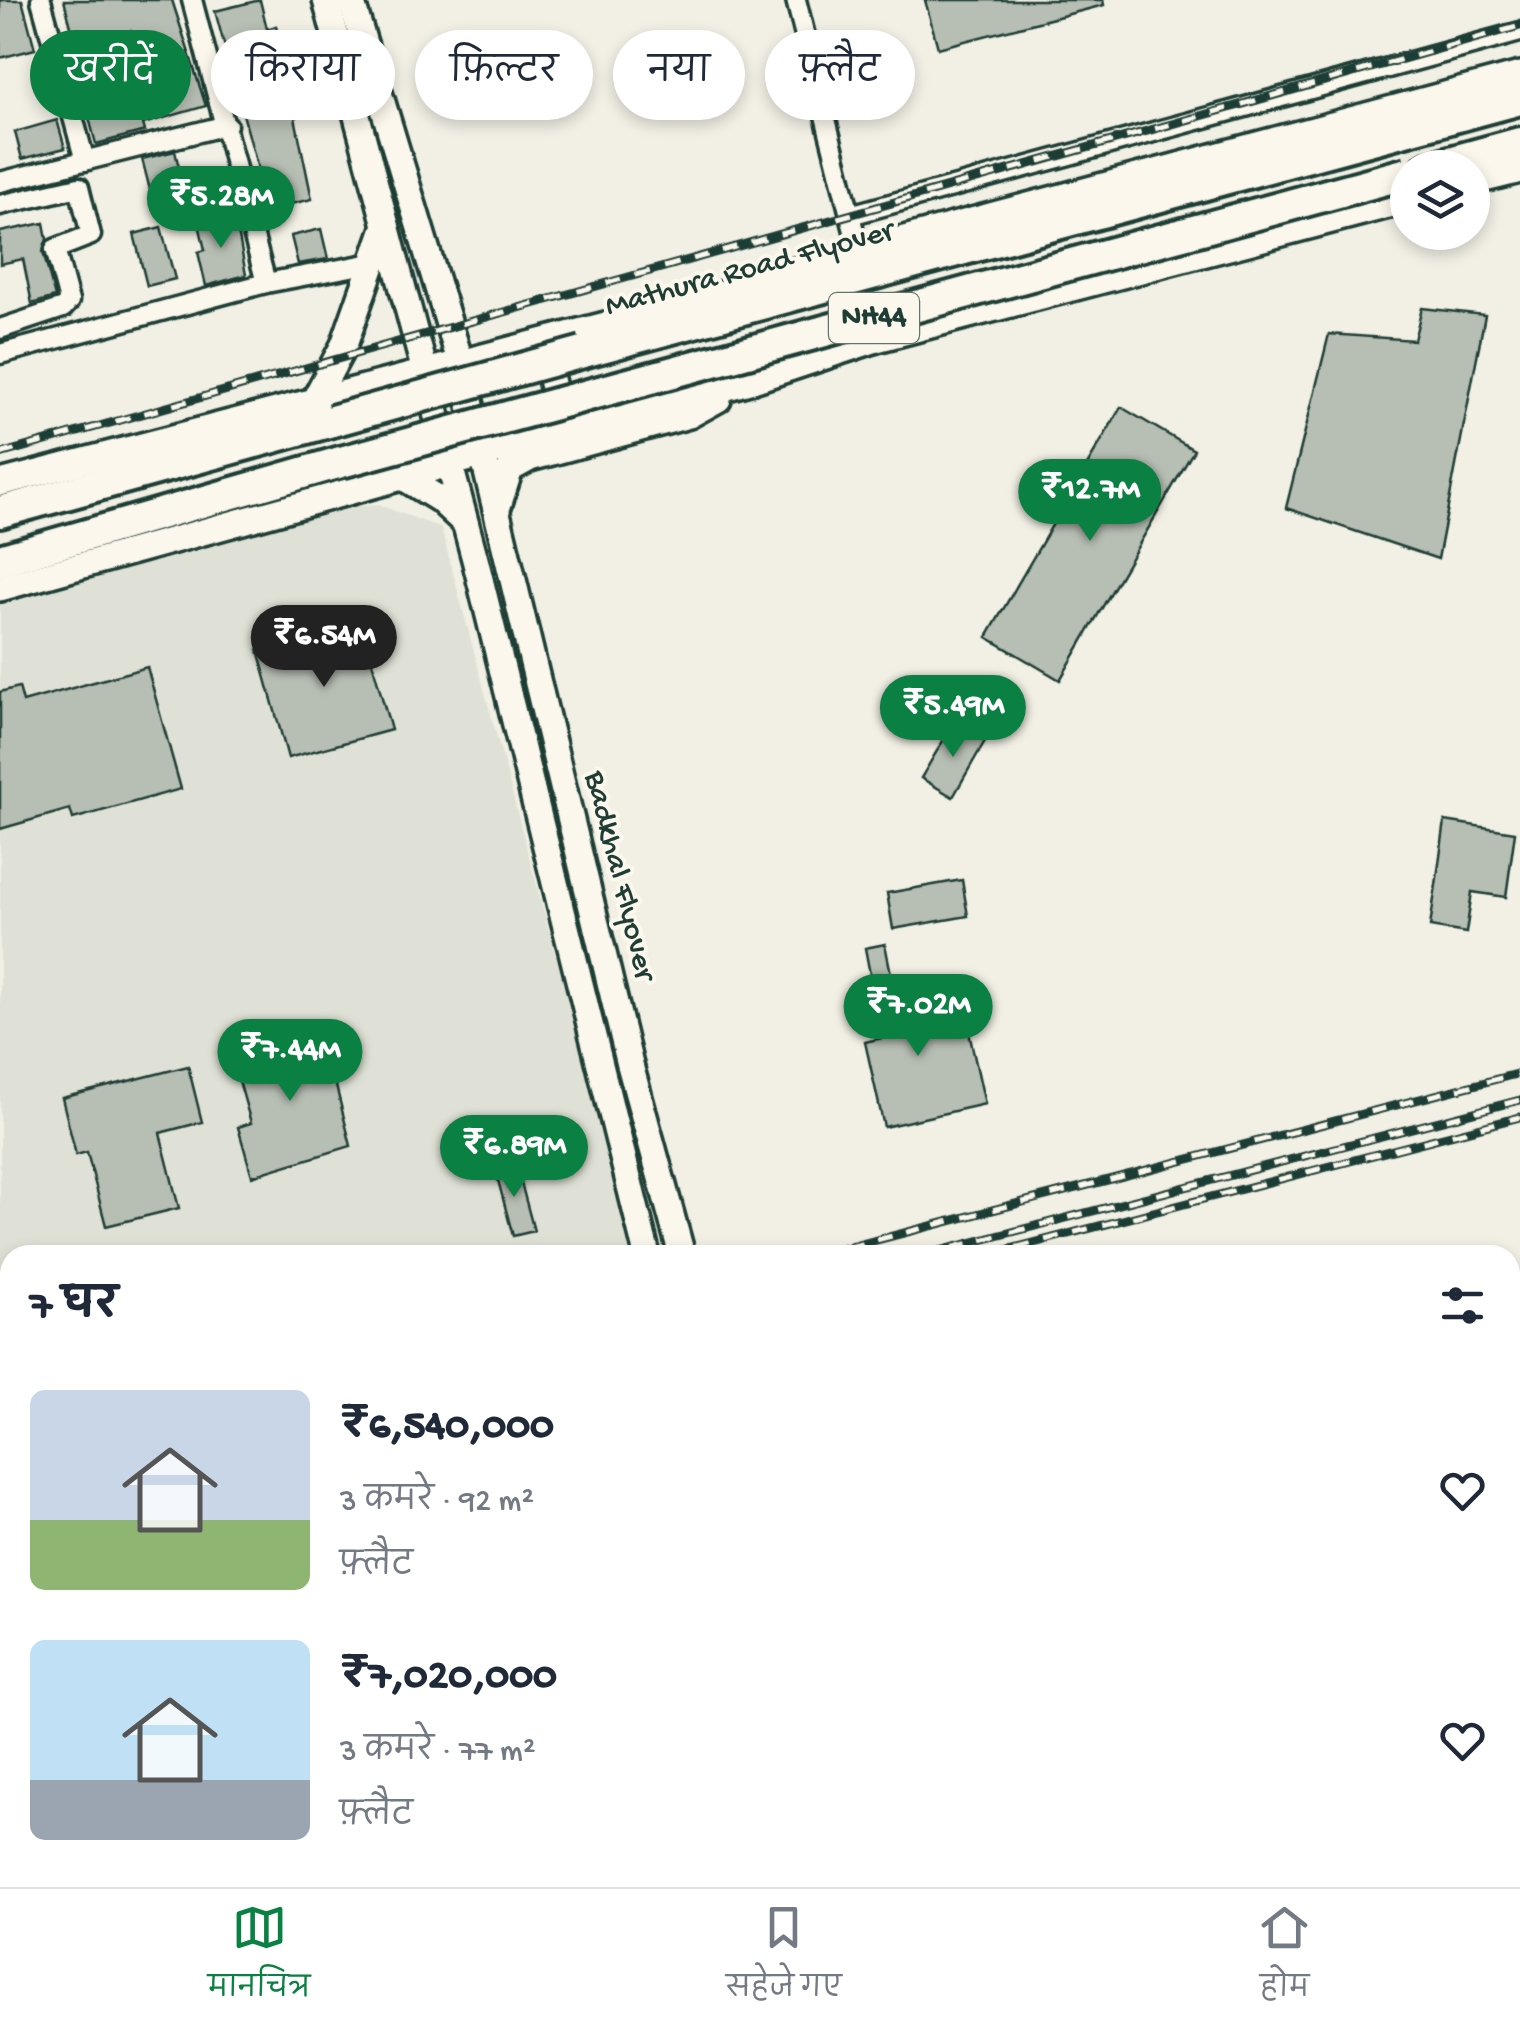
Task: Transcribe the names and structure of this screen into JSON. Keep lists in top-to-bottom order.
{
  "streets": {
    "highway": ["Mathura Road Flyover", "NH44"],
    "main road": ["Badkhal Flyover"]
  },
  "page": {
    "chip": [
      "खरीदें",
      "किराया",
      "फ़िल्टर",
      "नया",
      "फ़्लैट"
    ],
    "price": [
      "₹5.28M",
      "₹12.7M",
      "₹6.54M",
      "₹5.49M",
      "₹7.02M",
      "₹7.44M",
      "₹6.89M"
    ],
    "heading": "7 घर",
    "list": [
      {
        "name": "₹6,540,000",
        "note": "3 कमरे · 92 m² · फ़्लैट"
      },
      {
        "name": "₹7,020,000",
        "note": "3 कमरे · 77 m² · फ़्लैट"
      }
    ],
    "tabs": ["मानचित्र", "सहेजे गए", "होम"]
  }
}
